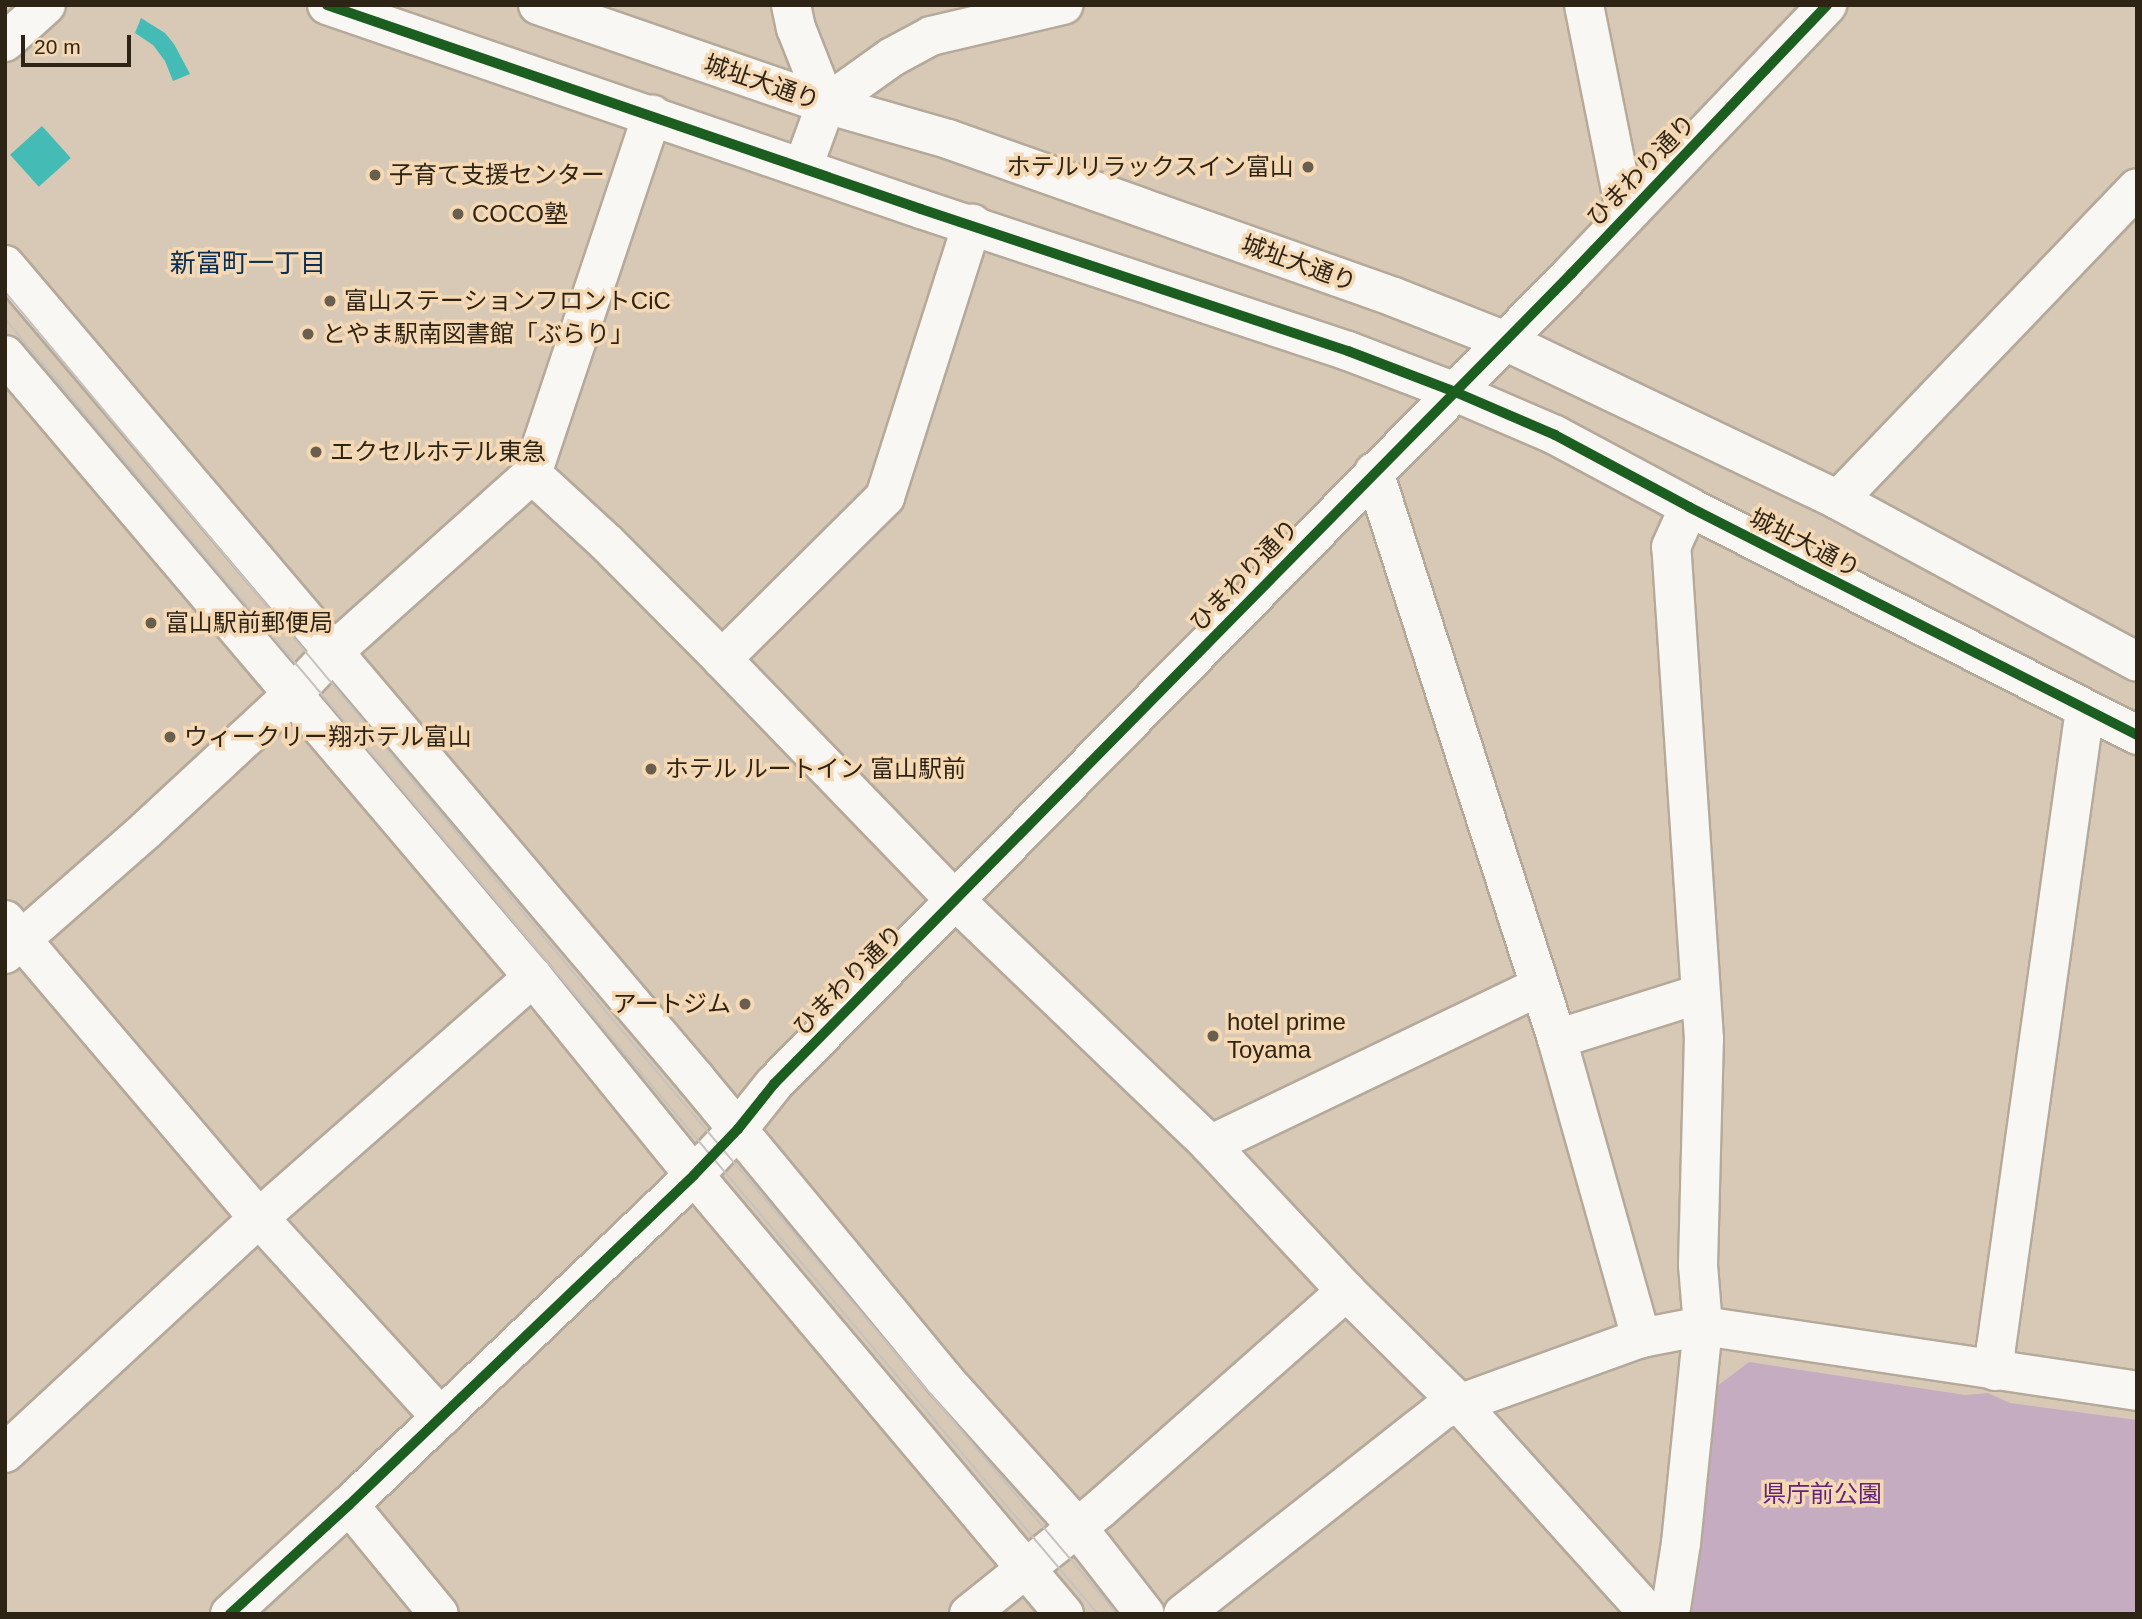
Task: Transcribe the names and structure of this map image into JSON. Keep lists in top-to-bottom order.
{
  "streets": {
    "street": ["城址大通り", "ひまわり通り"]
  },
  "crossings": [
    ["城址大通り", "ひまわり通り"]
  ],
  "districts": ["新富町一丁目"],
  "parks": ["県庁前公園"],
  "places": [
    "ホテルリラックスイン富山",
    "子育て支援センター",
    "COCO塾",
    "富山ステーションフロントCiC",
    "とやま駅南図書館「ぶらり」",
    "エクセルホテル東急",
    "富山駅前郵便局",
    "ウィークリー翔ホテル富山",
    "ホテル ルートイン 富山駅前",
    "アートジム",
    "hotel prime Toyama"
  ],
  "scale_bar": "20 m"
}
